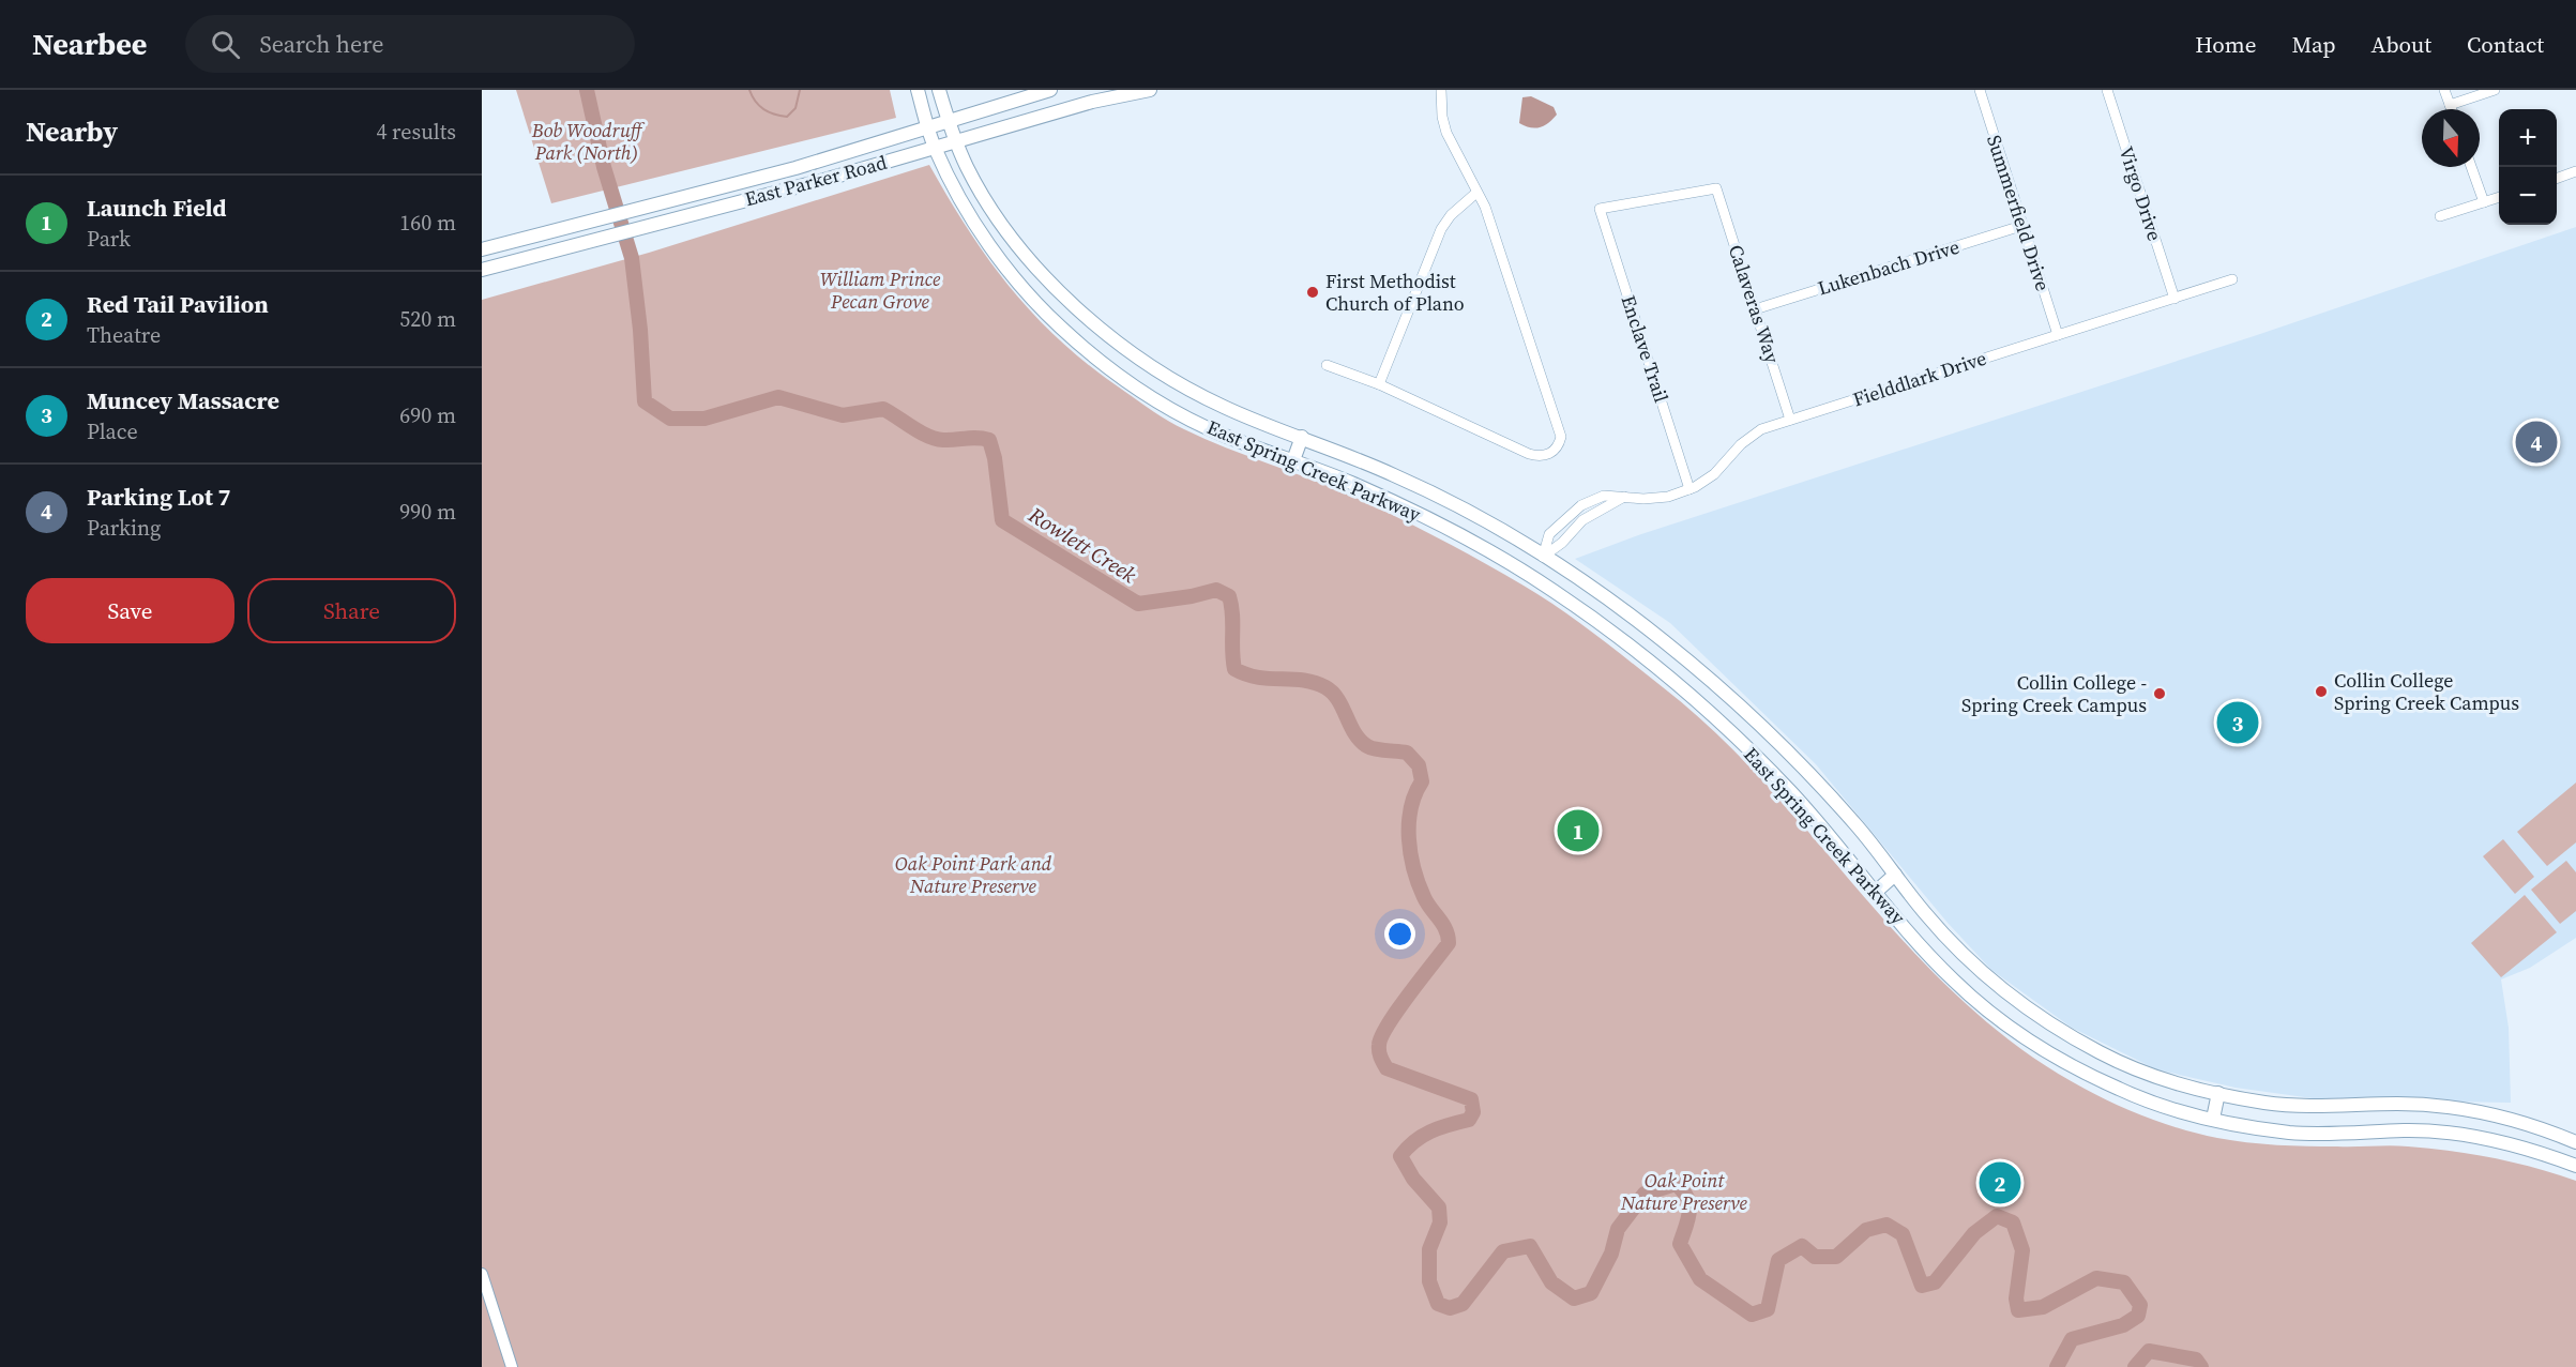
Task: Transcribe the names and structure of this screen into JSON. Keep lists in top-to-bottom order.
{
  "streets": {
    "main road": ["East Parker Road", "East Spring Creek Parkway"],
    "street": [
      "Virgo Drive",
      "Summerfield Drive",
      "Lukenbach Drive",
      "Calaveras Way",
      "Enclave Trail",
      "Fielddlark Drive"
    ]
  },
  "crossings": [
    ["East Parker Road", "East Spring Creek Parkway"],
    ["Virgo Drive", "Fielddlark Drive"],
    ["Summerfield Drive", "Lukenbach Drive"],
    ["Summerfield Drive", "Fielddlark Drive"],
    ["Lukenbach Drive", "Calaveras Way"],
    ["Calaveras Way", "Enclave Trail"],
    ["Calaveras Way", "Fielddlark Drive"],
    ["Enclave Trail", "Fielddlark Drive"],
    ["Fielddlark Drive", "East Spring Creek Parkway"]
  ],
  "water": ["Rowlett Creek"],
  "parks": [
    "Bob Woodruff Park (North)",
    "William Prince Pecan Grove",
    "Oak Point Park and Nature Preserve",
    "Oak Point Nature Preserve"
  ],
  "places": ["First Methodist Church of Plano", "Collin College Spring Creek Campus", "Collin College - Spring Creek Campus"],
  "north": "bottom",
  "page": {
    "header": "Nearbee",
    "search": "Search here",
    "nav": [
      "Home",
      "Map",
      "About",
      "Contact"
    ],
    "heading": ["Nearby", "4 results"],
    "map_buttons": ["+", "−"],
    "list": [
      {
        "mark": "1",
        "name": "Launch Field",
        "note": "Park",
        "value": "160 m"
      },
      {
        "mark": "2",
        "name": "Red Tail Pavilion",
        "note": "Theatre",
        "value": "520 m"
      },
      {
        "mark": "3",
        "name": "Muncey Massacre",
        "note": "Place",
        "value": "690 m"
      },
      {
        "mark": "4",
        "name": "Parking Lot 7",
        "note": "Parking",
        "value": "990 m"
      }
    ],
    "pins": [
      "4",
      "3",
      "1",
      "2"
    ],
    "buttons": ["Save", "Share"]
  }
}
